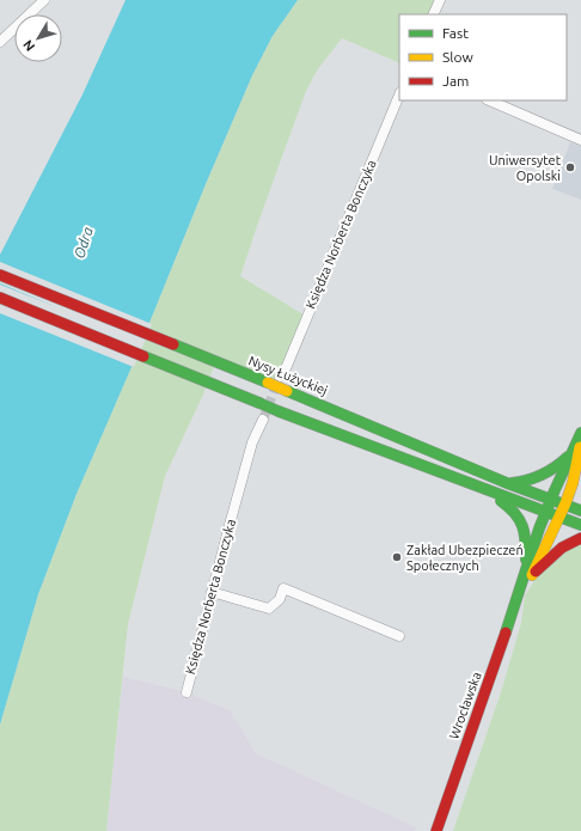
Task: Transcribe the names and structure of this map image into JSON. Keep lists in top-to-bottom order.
{
  "streets": {
    "main road": ["Nysy Łużyckiej", "Wrocławska"],
    "street": ["Księdza Norberta Bonczyka"]
  },
  "crossings": [
    ["Nysy Łużyckiej", "Wrocławska"]
  ],
  "water": ["Odra"],
  "places": ["Uniwersytet Opolski", "Zakład Ubezpieczeń Społecznych"],
  "legend": ["Fast", "Slow", "Jam"],
  "north": "bottom left"
}
